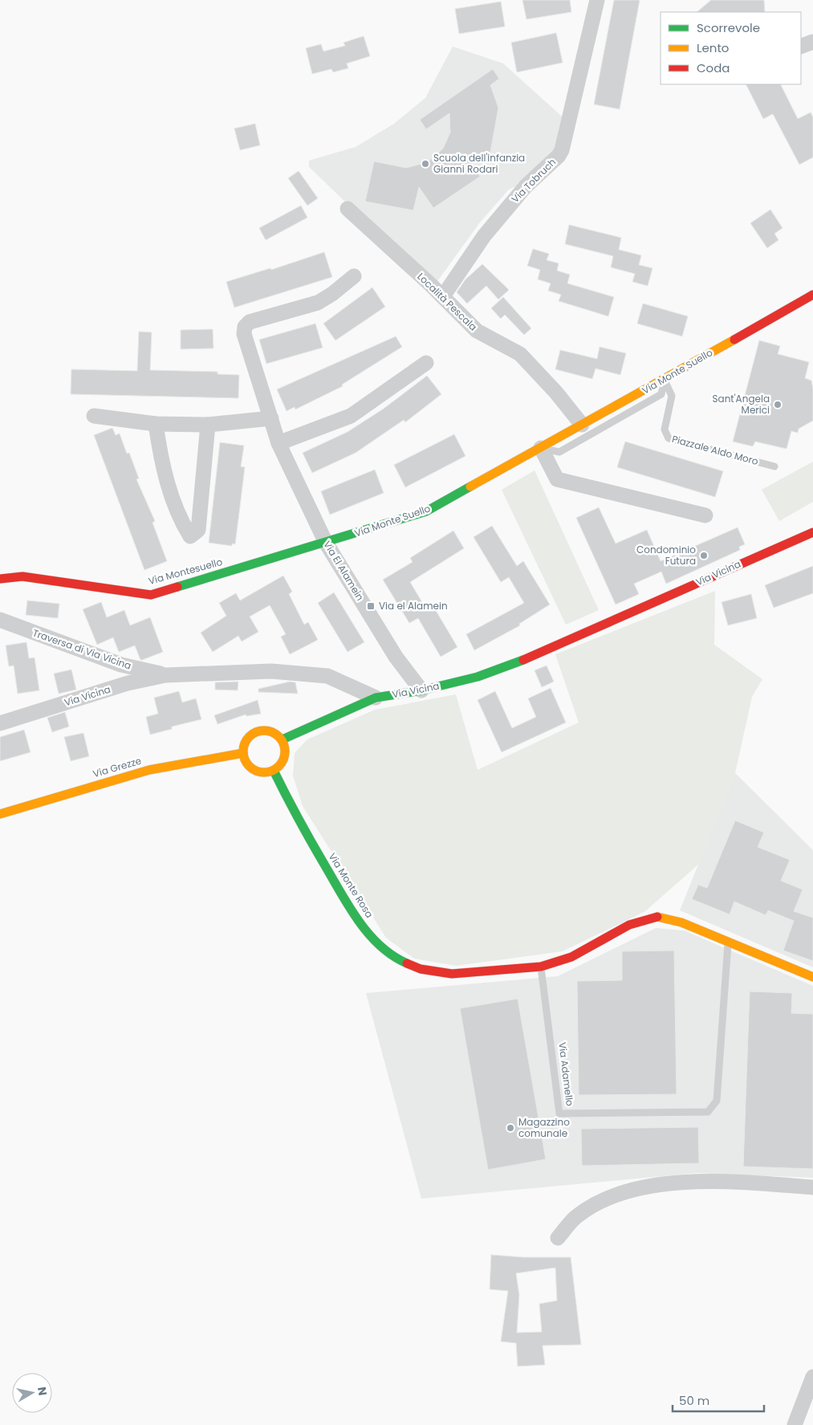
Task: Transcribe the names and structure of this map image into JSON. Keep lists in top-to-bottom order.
{
  "streets": {
    "street": [
      "Via Tobruch",
      "Località Pescala",
      "Via Monte Suello",
      "Via El Alamein",
      "Via Montesuello",
      "Via Vicina",
      "Traversa di Via Vicina",
      "Via Grezze",
      "Via Monte Rosa"
    ],
    "lane": ["Piazzale Aldo Moro", "Via Adamello"]
  },
  "crossings": [
    ["Via Tobruch", "Località Pescala"],
    ["Località Pescala", "Via Monte Suello"],
    ["Via Monte Suello", "Piazzale Aldo Moro"],
    ["Via Monte Suello", "Via El Alamein"],
    ["Via Monte Suello", "Via Montesuello"],
    ["Via El Alamein", "Via Montesuello"],
    ["Via El Alamein", "Via Vicina"],
    ["Via Vicina", "Traversa di Via Vicina"],
    ["Via Grezze", "Via Monte Rosa"],
    ["Via Monte Rosa", "Via Adamello"]
  ],
  "places": {
    "other": [
      "Scuola dell'infanzia Gianni Rodari",
      "Sant'Angela Merici",
      "Condominio Futura",
      "Magazzino comunale"
    ],
    "transit": ["Via el Alamein"]
  },
  "legend": ["Scorrevole", "Lento", "Coda"],
  "scale_bar": "50 m",
  "north": "right"
}
